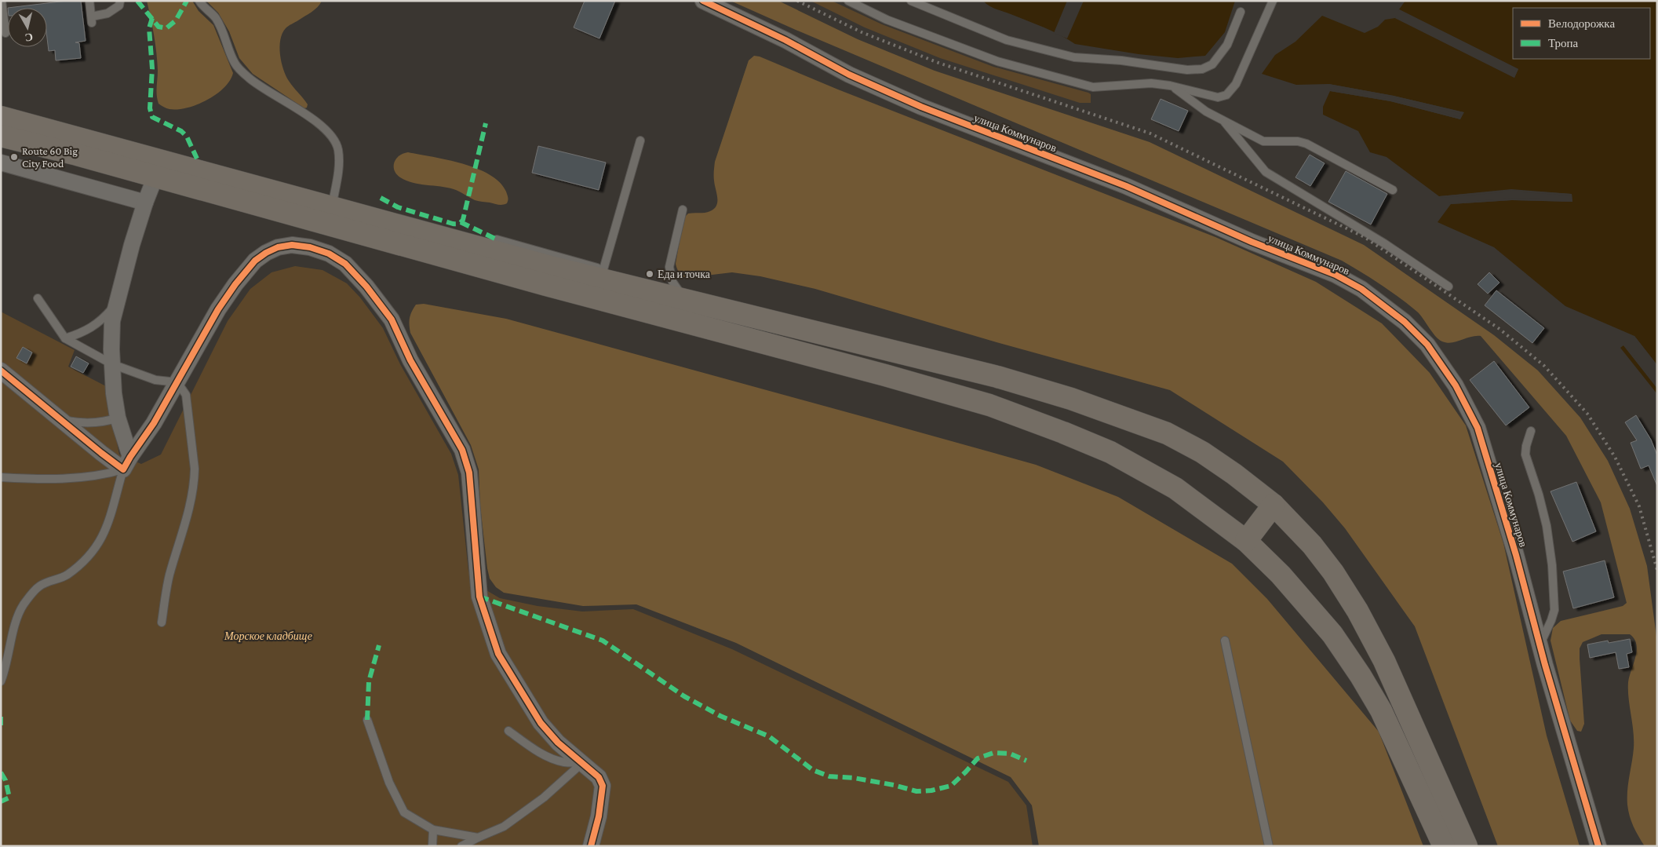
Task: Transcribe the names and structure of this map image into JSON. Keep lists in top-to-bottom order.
{
  "streets": {
    "street": ["улица Коммунаров"]
  },
  "parks": ["Морское кладбище"],
  "places": ["Route 60 Big City Food", "Еда и точка"],
  "legend": ["Велодорожка", "Тропа"],
  "north": "bottom"
}
